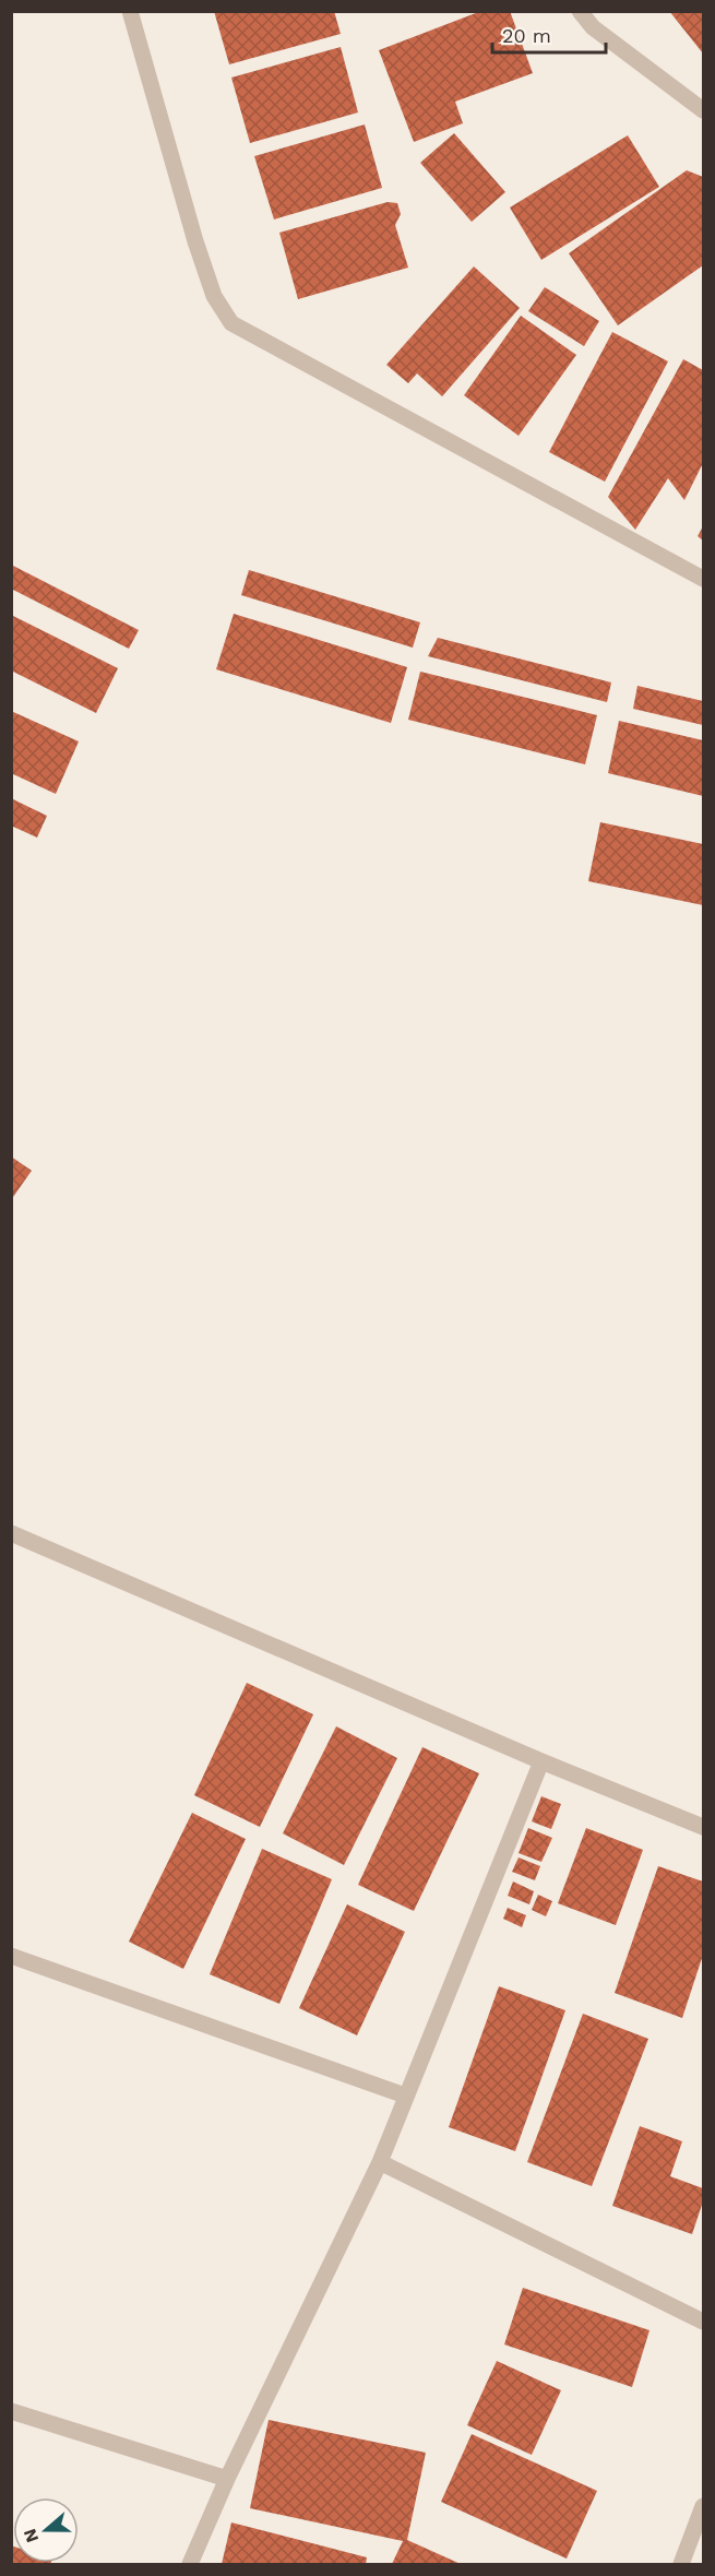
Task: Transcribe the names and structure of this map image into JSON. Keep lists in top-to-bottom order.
{
  "scale_bar": "20 m",
  "north": "left"
}
